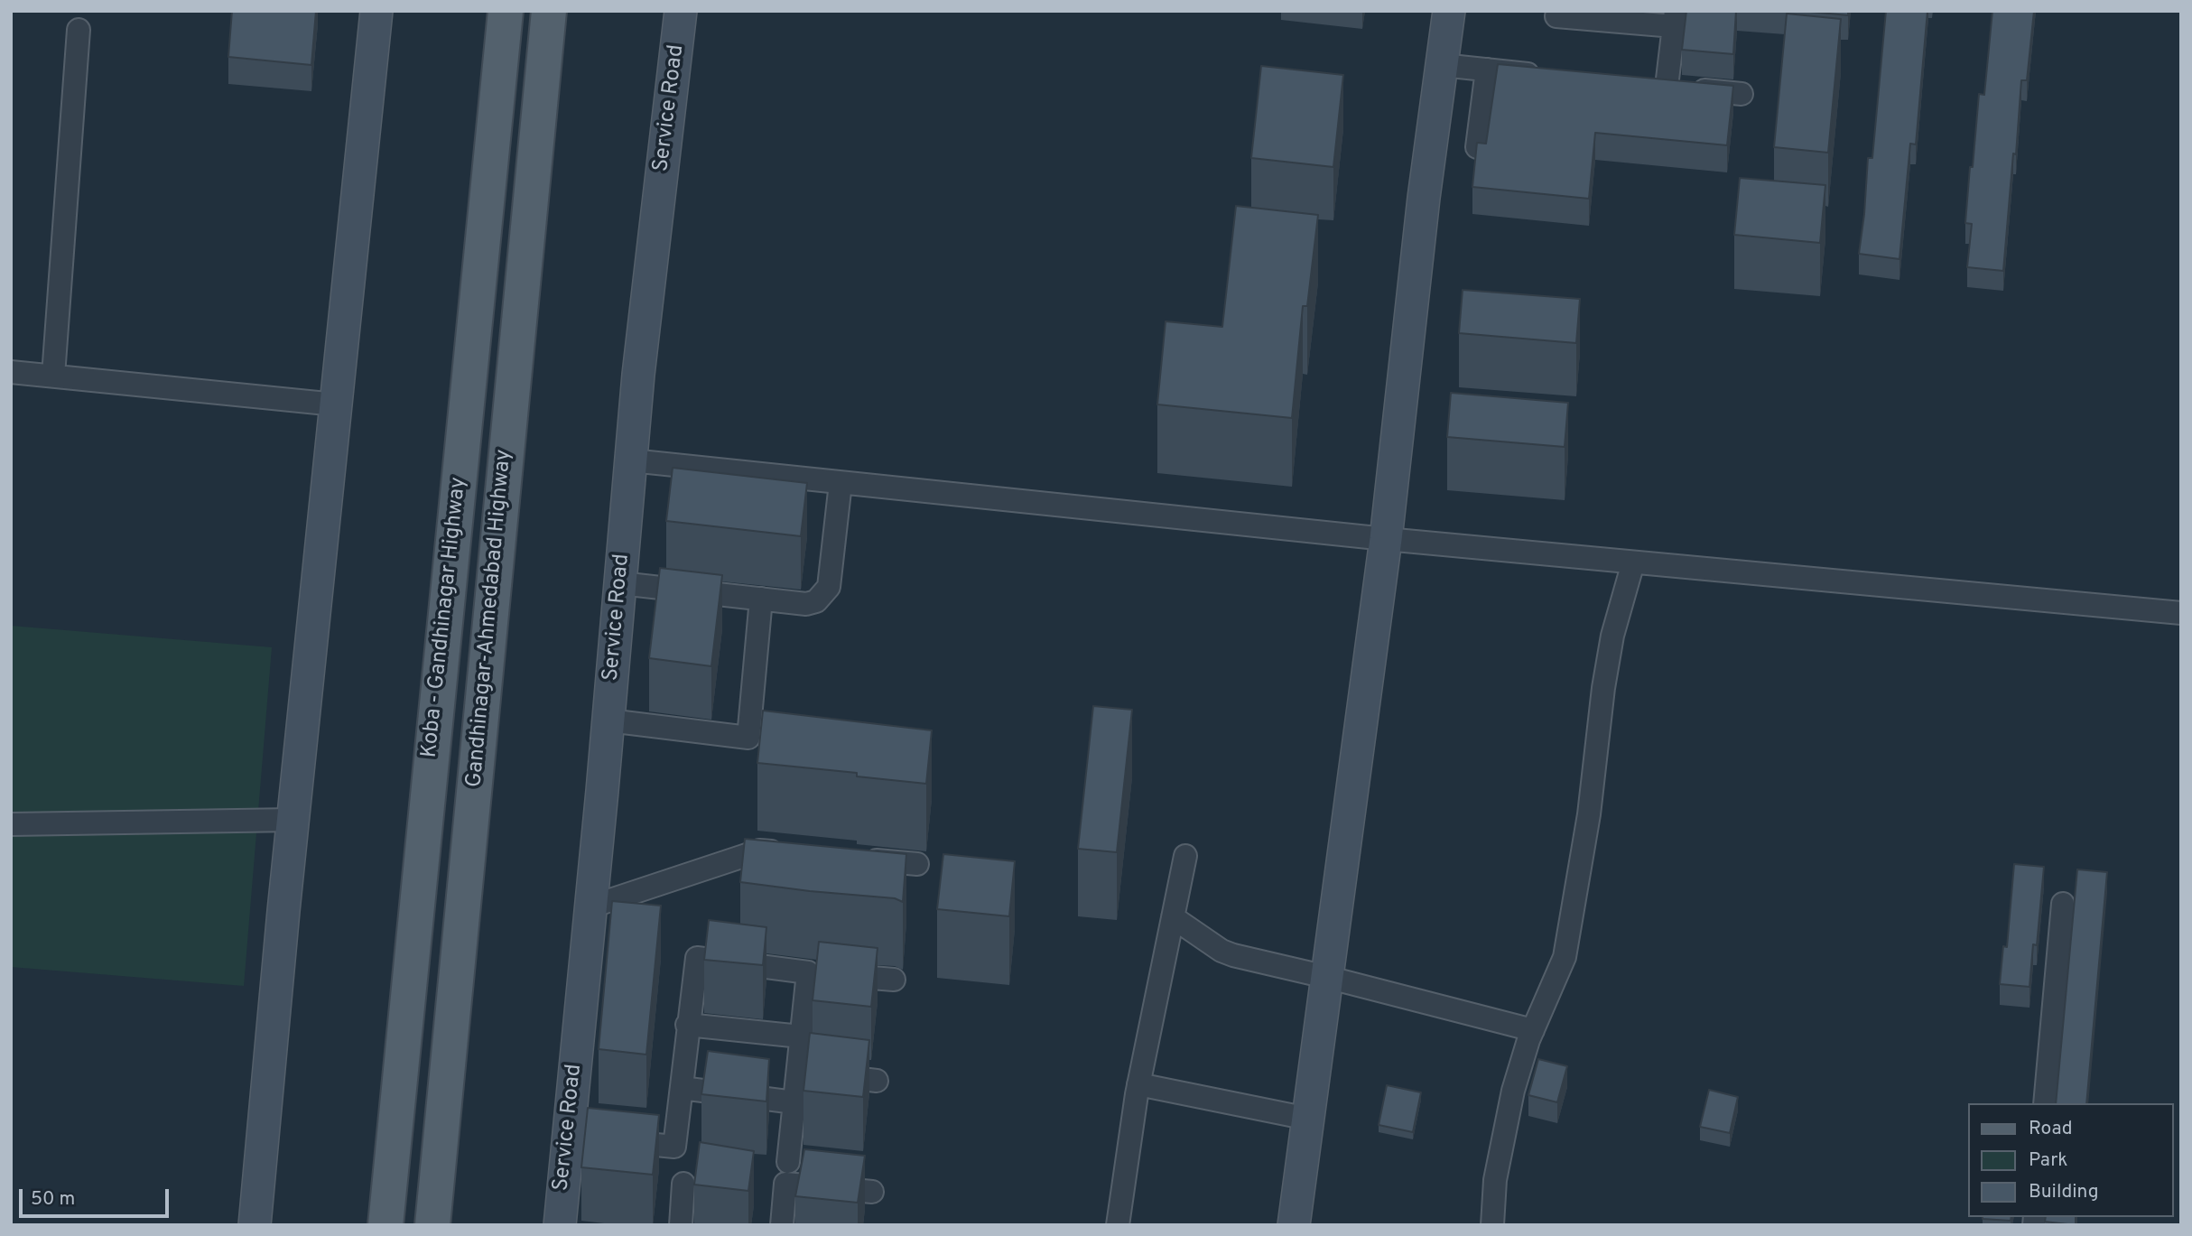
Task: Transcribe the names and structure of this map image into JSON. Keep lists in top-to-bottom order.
{
  "streets": {
    "main road": ["Koba - Gandhinagar Highway", "Gandhinagar-Ahmedabad Highway"],
    "street": ["Service Road"]
  },
  "legend": ["Road", "Park", "Building"],
  "scale_bar": "50 m"
}
